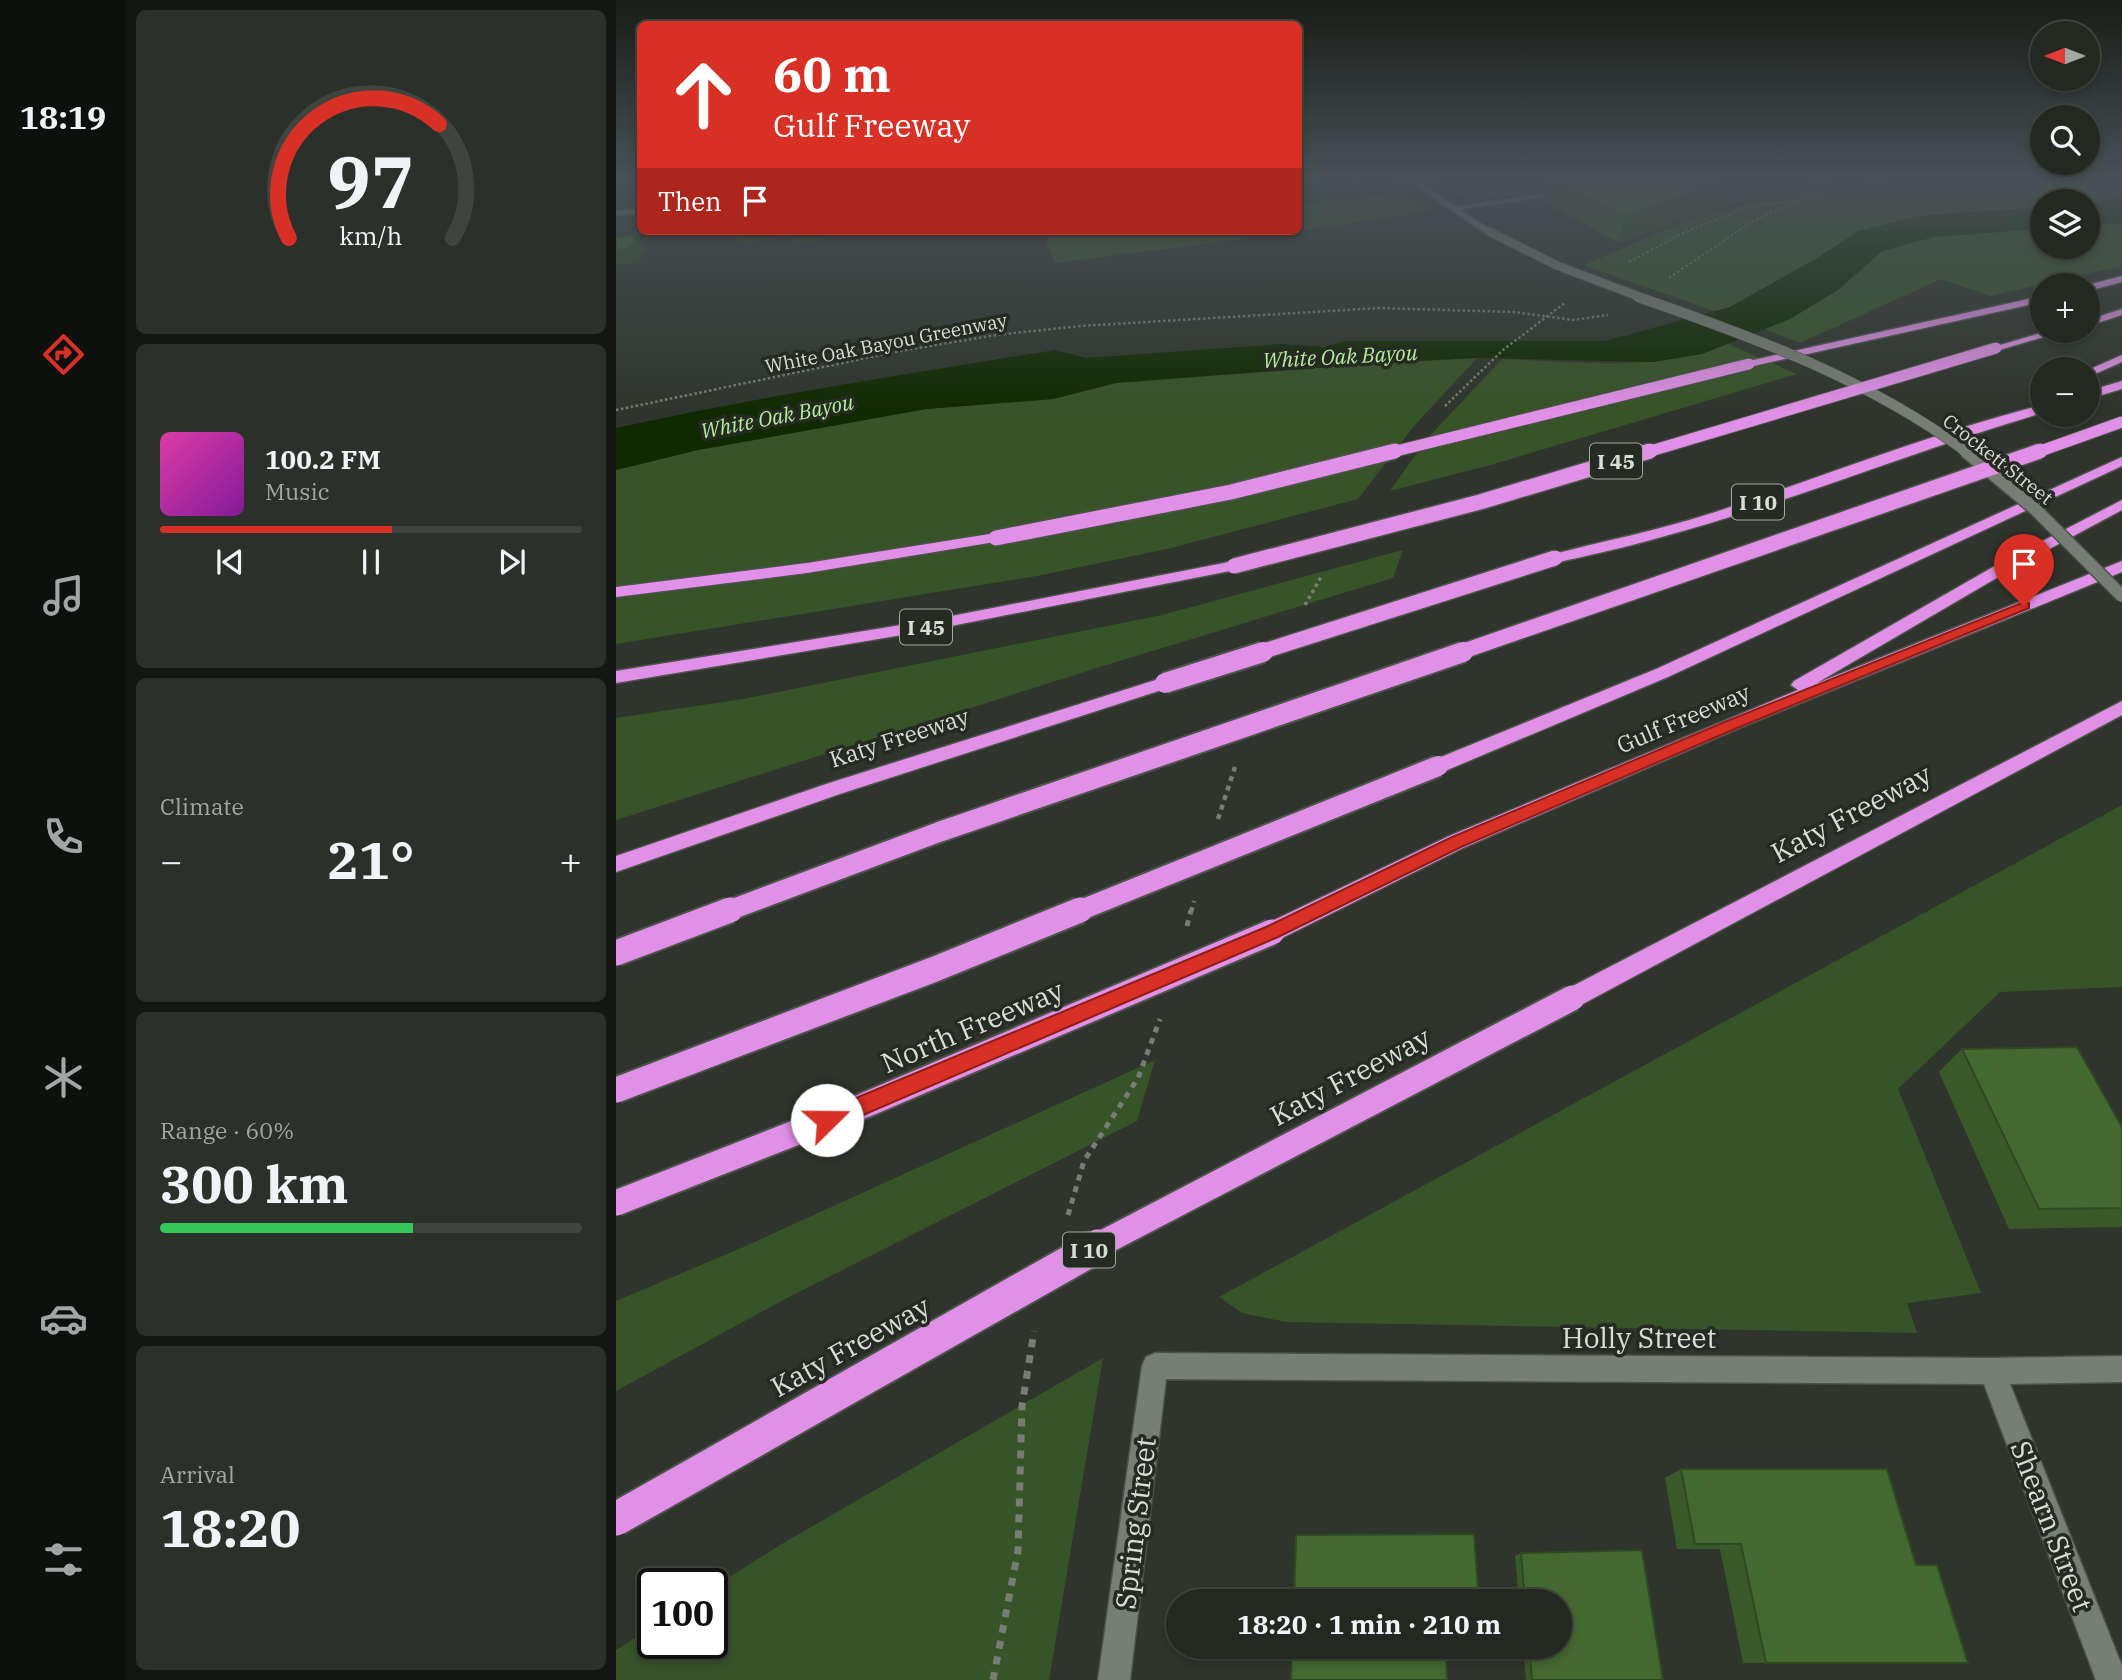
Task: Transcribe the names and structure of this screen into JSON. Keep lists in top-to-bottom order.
{
  "streets": {
    "highway": [
      "I 45",
      "I 10",
      "Gulf Freeway",
      "Katy Freeway",
      "North Freeway"
    ],
    "main road": [
      "Crockett Street",
      "Holly Street",
      "Spring Street",
      "Shearn Street"
    ],
    "path": ["White Oak Bayou Greenway"]
  },
  "crossings": [
    ["Gulf Freeway", "North Freeway"],
    ["Holly Street", "Spring Street"],
    ["Holly Street", "Shearn Street"]
  ],
  "water": ["White Oak Bayou"],
  "north": "left",
  "page": {
    "tabs": "18:19",
    "map_buttons": ["+", "−"],
    "turn": ["60 m", "Gulf Freeway"],
    "then": "Then",
    "song": ["100.2 FM", "Music"],
    "tile": [
      "Climate",
      ["Range · 60%", "300 km"],
      ["Arrival", "18:20"]
    ],
    "heat": ["−", "21°", "+"],
    "limit": "100",
    "trip": "18:20 · 1 min · 210 m",
    "gauge": ["97", "km/h"]
  }
}
